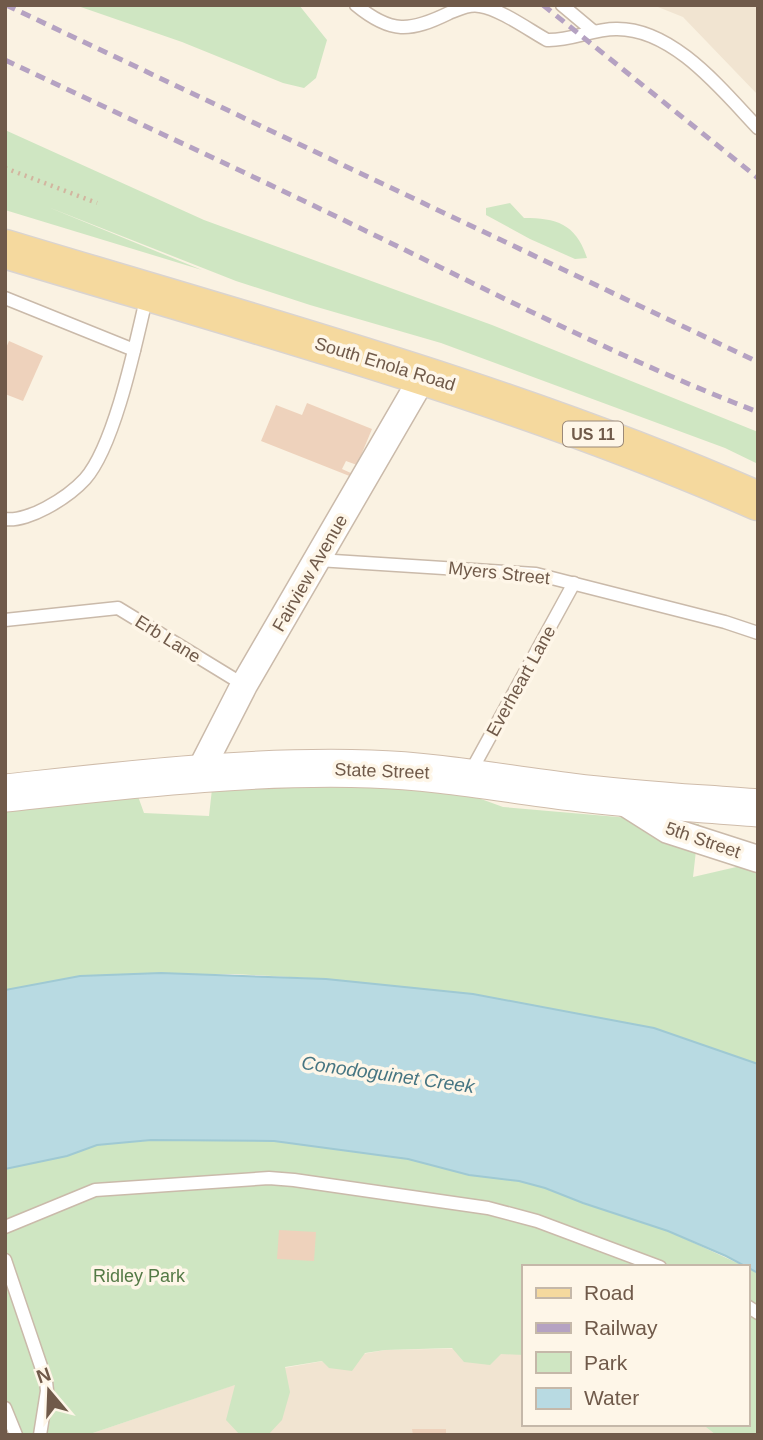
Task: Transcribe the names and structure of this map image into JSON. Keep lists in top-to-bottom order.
{
  "streets": {
    "main road": ["South Enola Road", "US 11", "State Street"],
    "street": ["Fairview Avenue", "5th Street"],
    "lane": ["Myers Street", "Erb Lane", "Everheart Lane"]
  },
  "crossings": [
    ["South Enola Road", "Fairview Avenue"],
    ["Fairview Avenue", "Myers Street"],
    ["Fairview Avenue", "Erb Lane"],
    ["Fairview Avenue", "State Street"],
    ["Myers Street", "Everheart Lane"],
    ["Everheart Lane", "State Street"],
    ["State Street", "5th Street"]
  ],
  "water": ["Conodoguinet Creek"],
  "parks": ["Ridley Park"],
  "legend": [
    "Road",
    "Railway",
    "Park",
    "Water"
  ],
  "north": "top"
}
